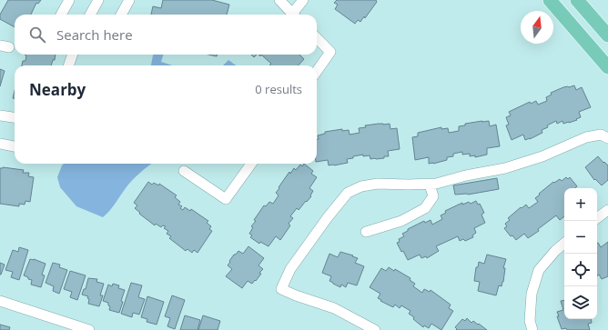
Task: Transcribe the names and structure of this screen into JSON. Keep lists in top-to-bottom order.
{
  "north": "top",
  "page": {
    "search": "Search here",
    "heading": ["Nearby", "0 results"],
    "map_buttons": ["+", "−"]
  }
}
